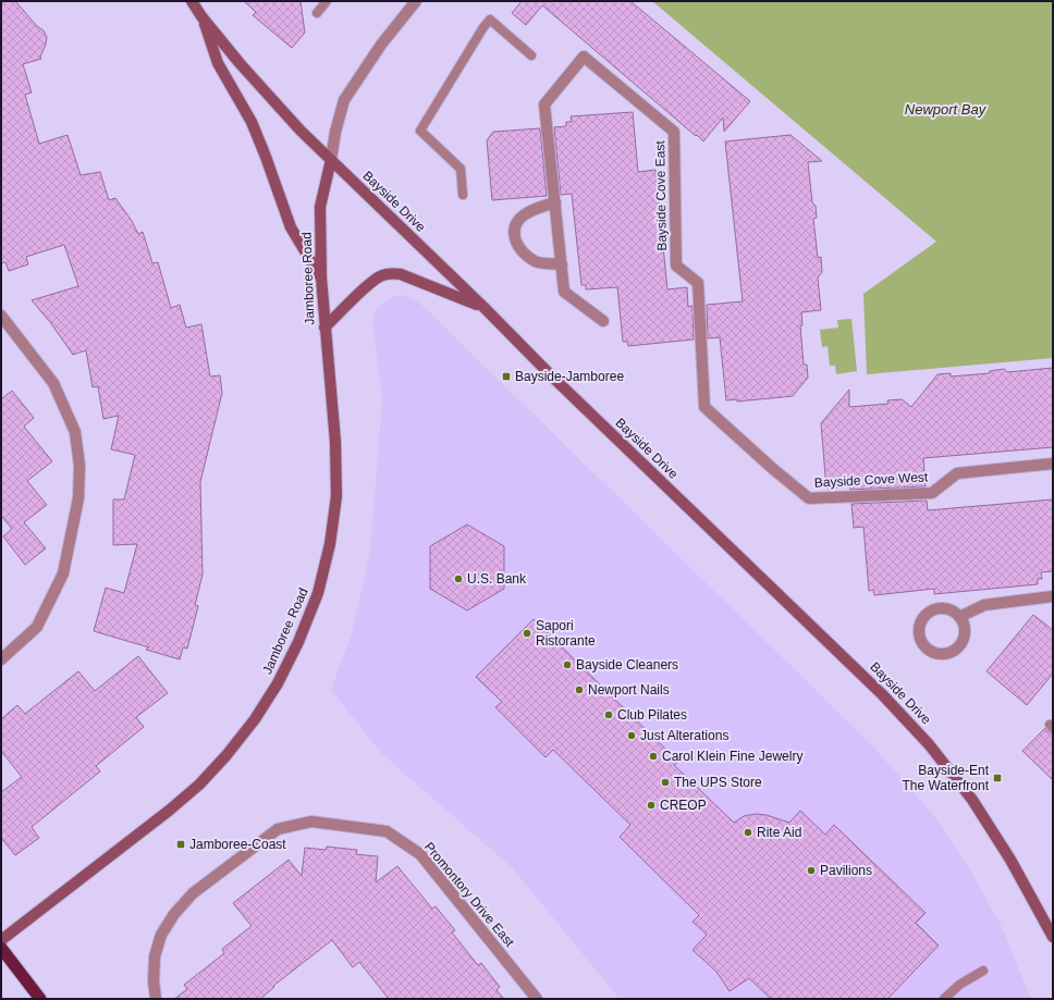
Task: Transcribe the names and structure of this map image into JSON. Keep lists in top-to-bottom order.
{
  "streets": {
    "main road": ["Bayside Drive", "Jamboree Road"],
    "street": ["Bayside Cove East", "Bayside Cove West", "Promontory Drive East"]
  },
  "crossings": [
    ["Bayside Cove East", "Bayside Cove West"],
    ["Bayside Drive", "Jamboree Road"]
  ],
  "water": ["Newport Bay"],
  "places": {
    "transit": ["Bayside-Jamboree", "Bayside-Ent The Waterfront", "Jamboree-Coast"],
    "other": [
      "U.S. Bank",
      "Sapori Ristorante",
      "Bayside Cleaners",
      "Newport Nails",
      "Club Pilates",
      "Just Alterations",
      "Carol Klein Fine Jewelry",
      "The UPS Store",
      "CREOP",
      "Rite Aid",
      "Pavilions"
    ]
  }
}
